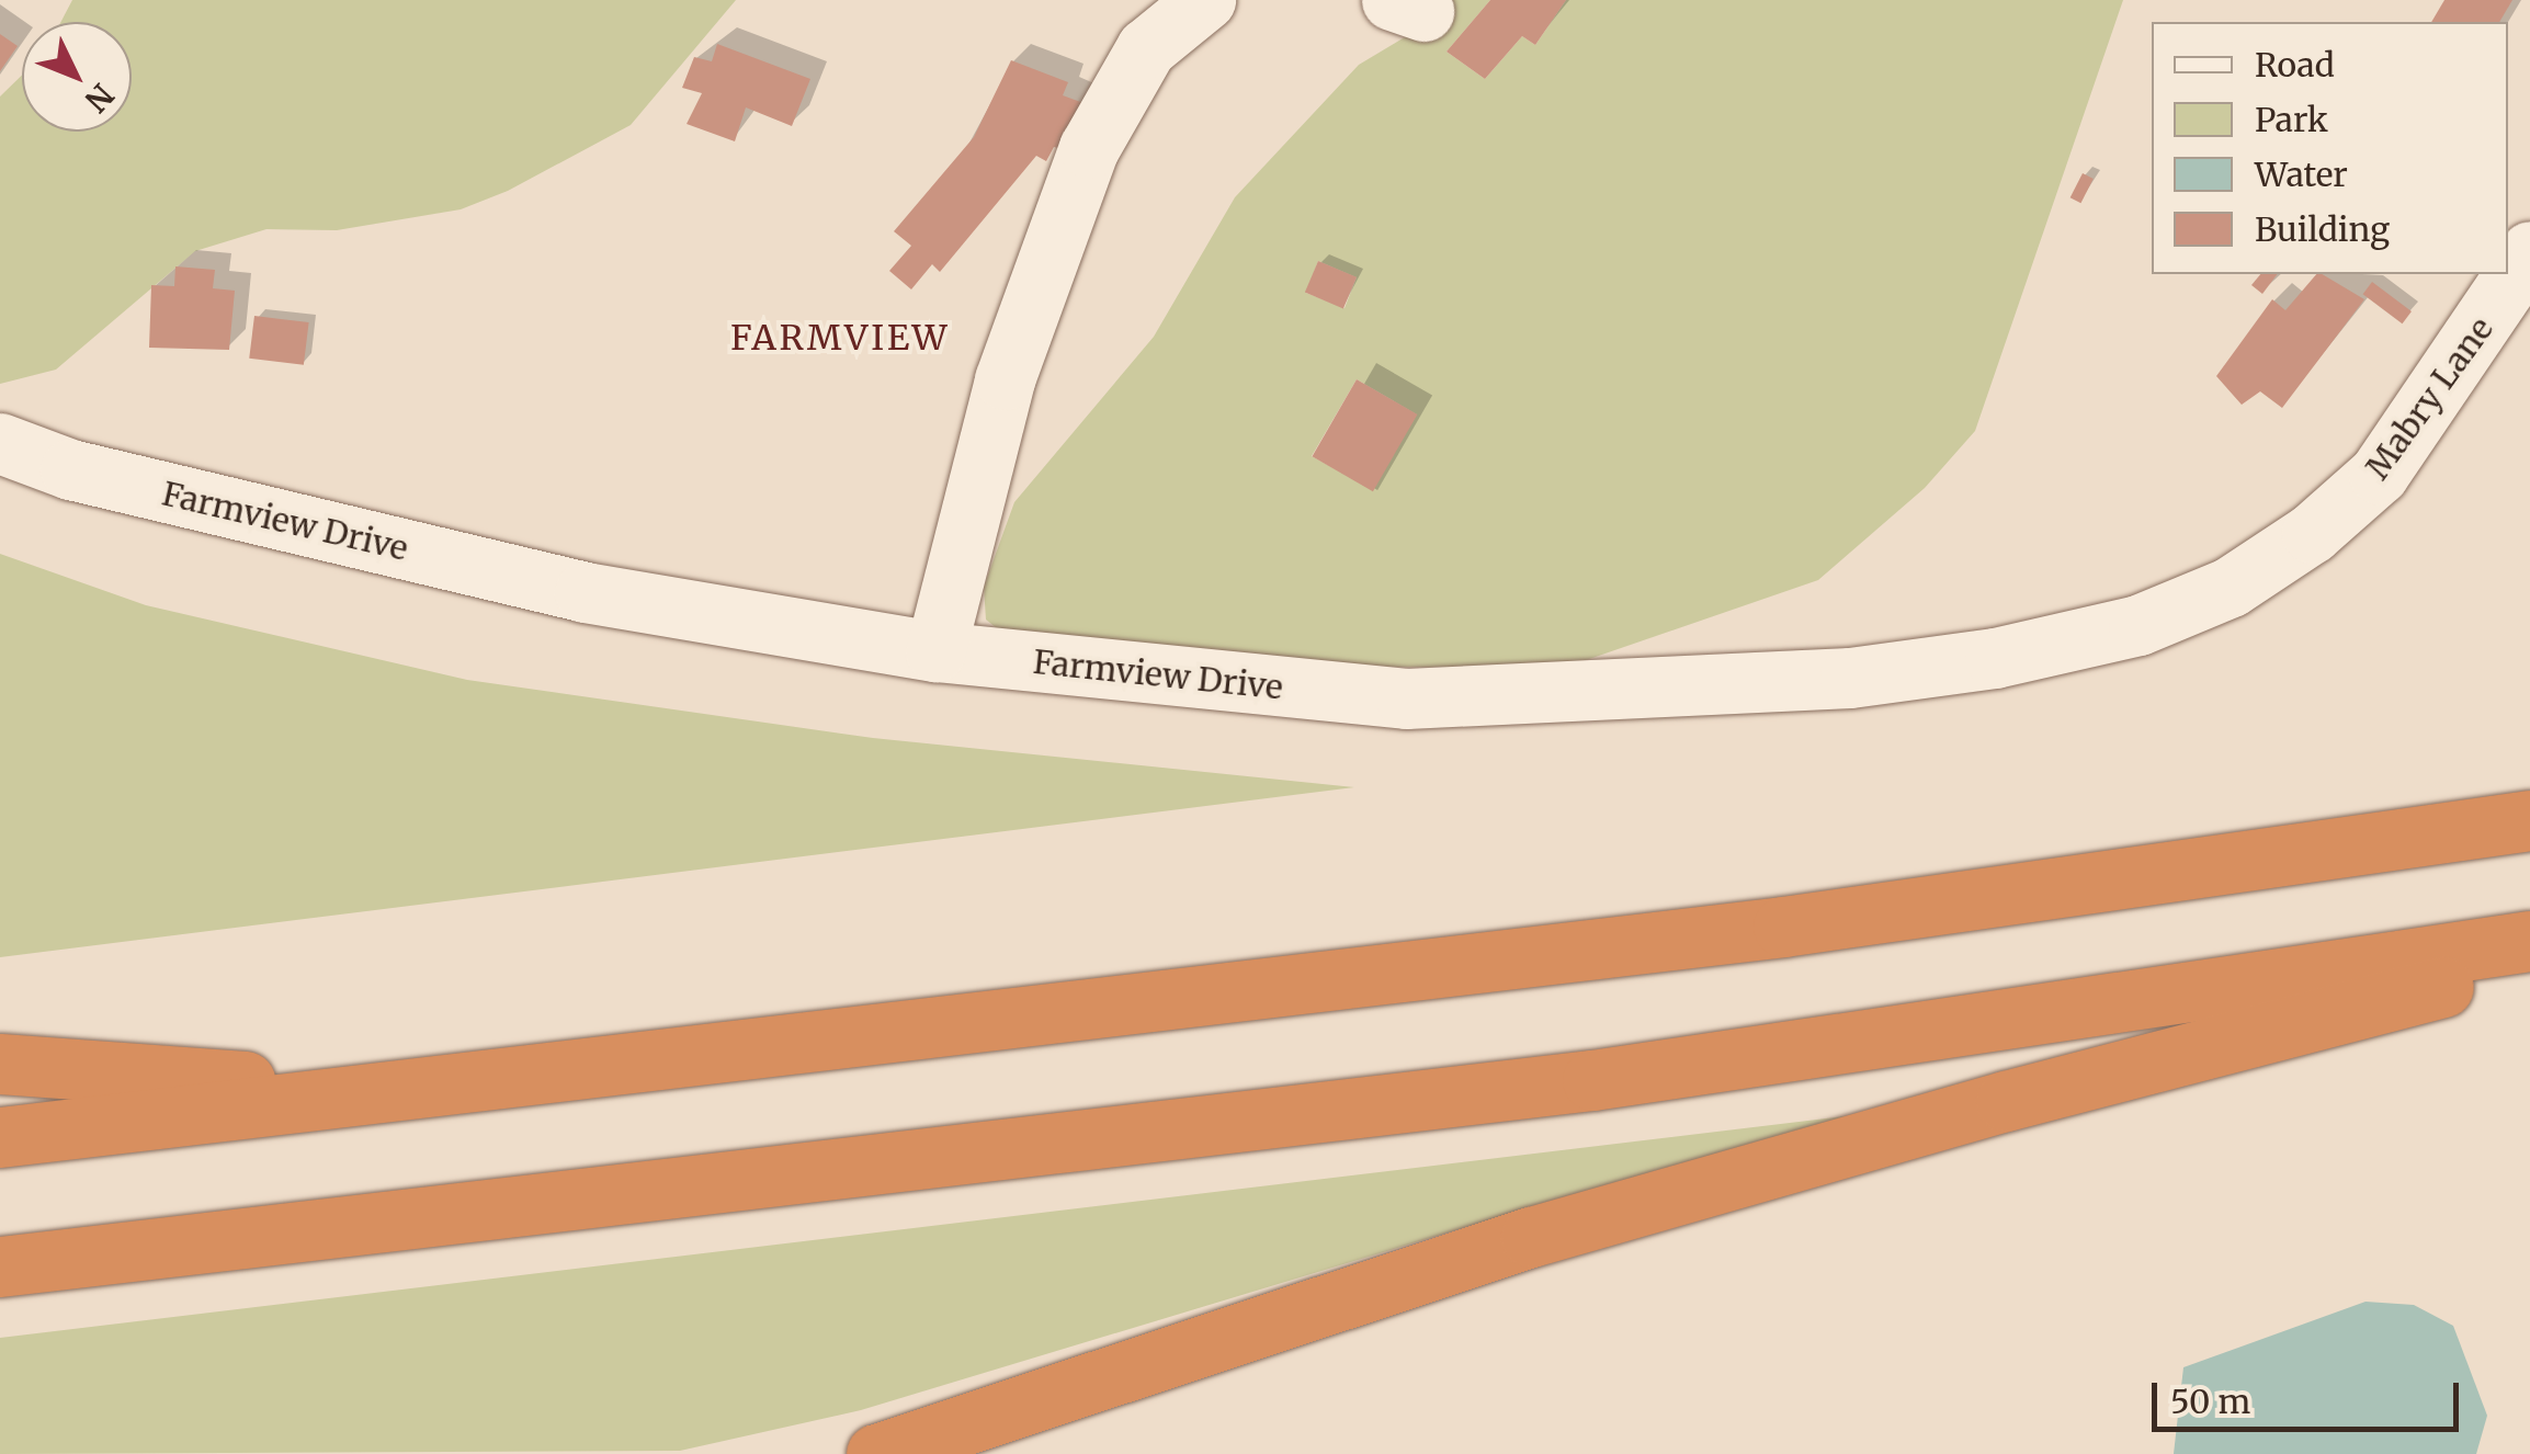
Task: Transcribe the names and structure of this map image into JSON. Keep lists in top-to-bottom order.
{
  "streets": {
    "street": ["Mabry Lane", "Farmview Drive"]
  },
  "crossings": [
    ["Mabry Lane", "Farmview Drive"]
  ],
  "districts": ["FARMVIEW"],
  "legend": [
    "Road",
    "Park",
    "Water",
    "Building"
  ],
  "scale_bar": "50 m",
  "north": "bottom right"
}
